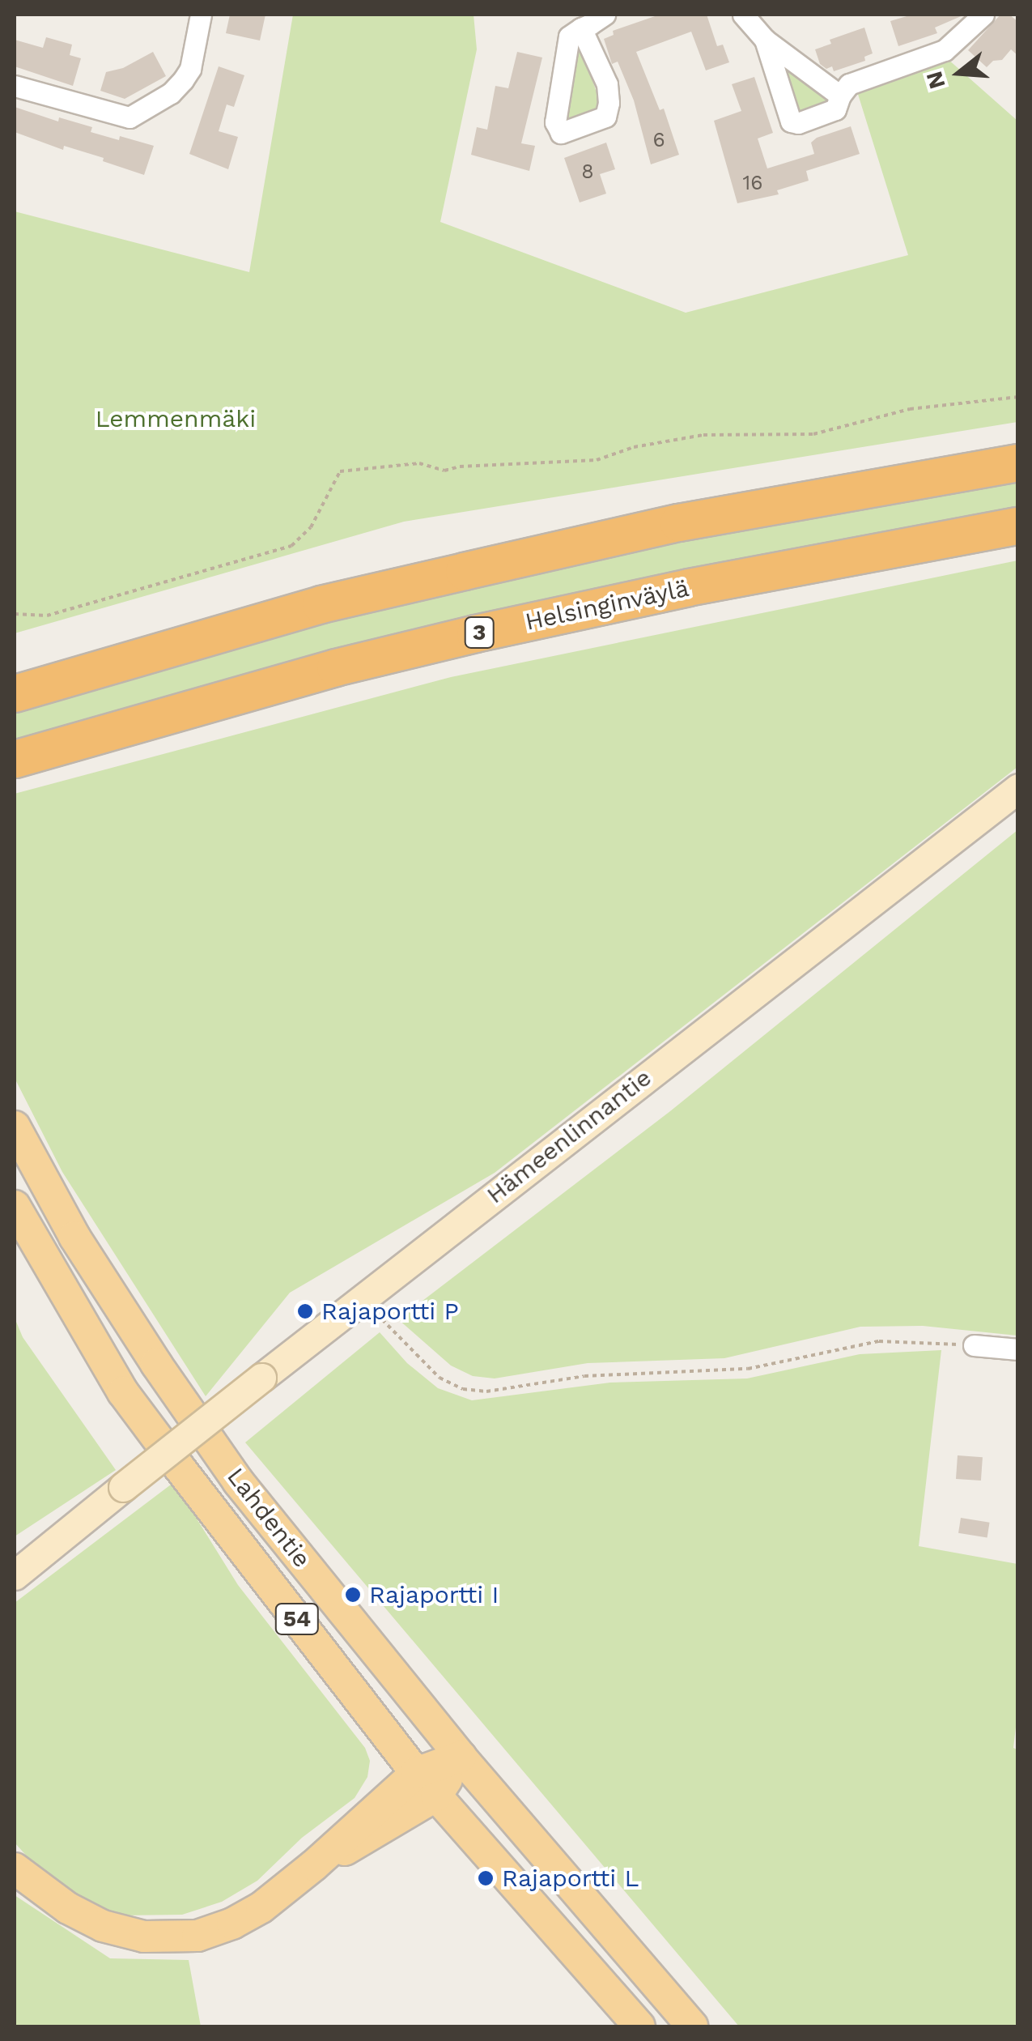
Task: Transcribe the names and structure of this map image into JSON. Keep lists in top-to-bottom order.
{
  "streets": {
    "highway": ["Helsinginväylä", "3"],
    "main road": ["Hämeenlinnantie", "Lahdentie", "54"]
  },
  "parks": ["Lemmenmäki"],
  "places": ["Rajaportti P", "Rajaportti I", "Rajaportti L"],
  "house_numbers": ["6", "8", "16"],
  "north": "left"
}
